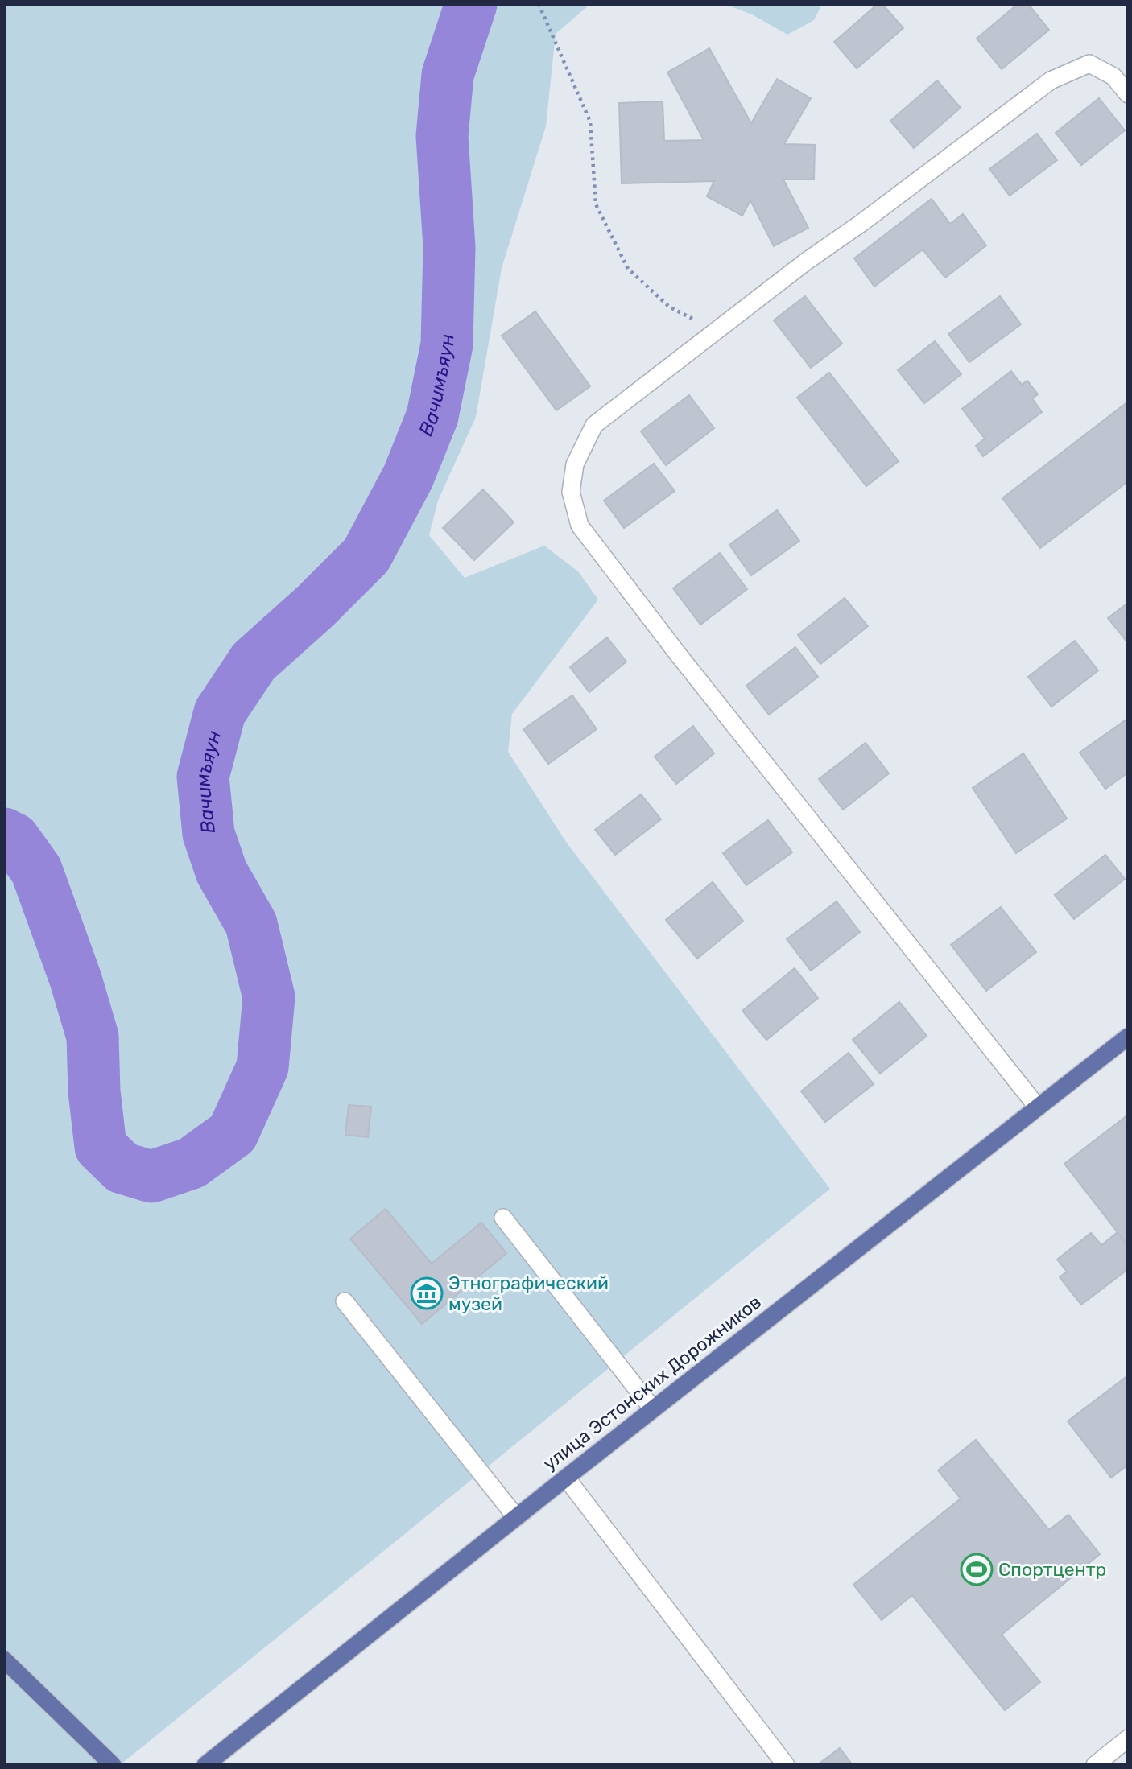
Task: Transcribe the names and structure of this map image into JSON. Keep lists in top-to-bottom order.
{
  "streets": {
    "main road": ["улица Эстонских Дорожников"]
  },
  "water": ["Вачимъяун"],
  "places": {
    "museum": ["Этнографический музей"],
    "sports": ["Спортцентр"]
  }
}
